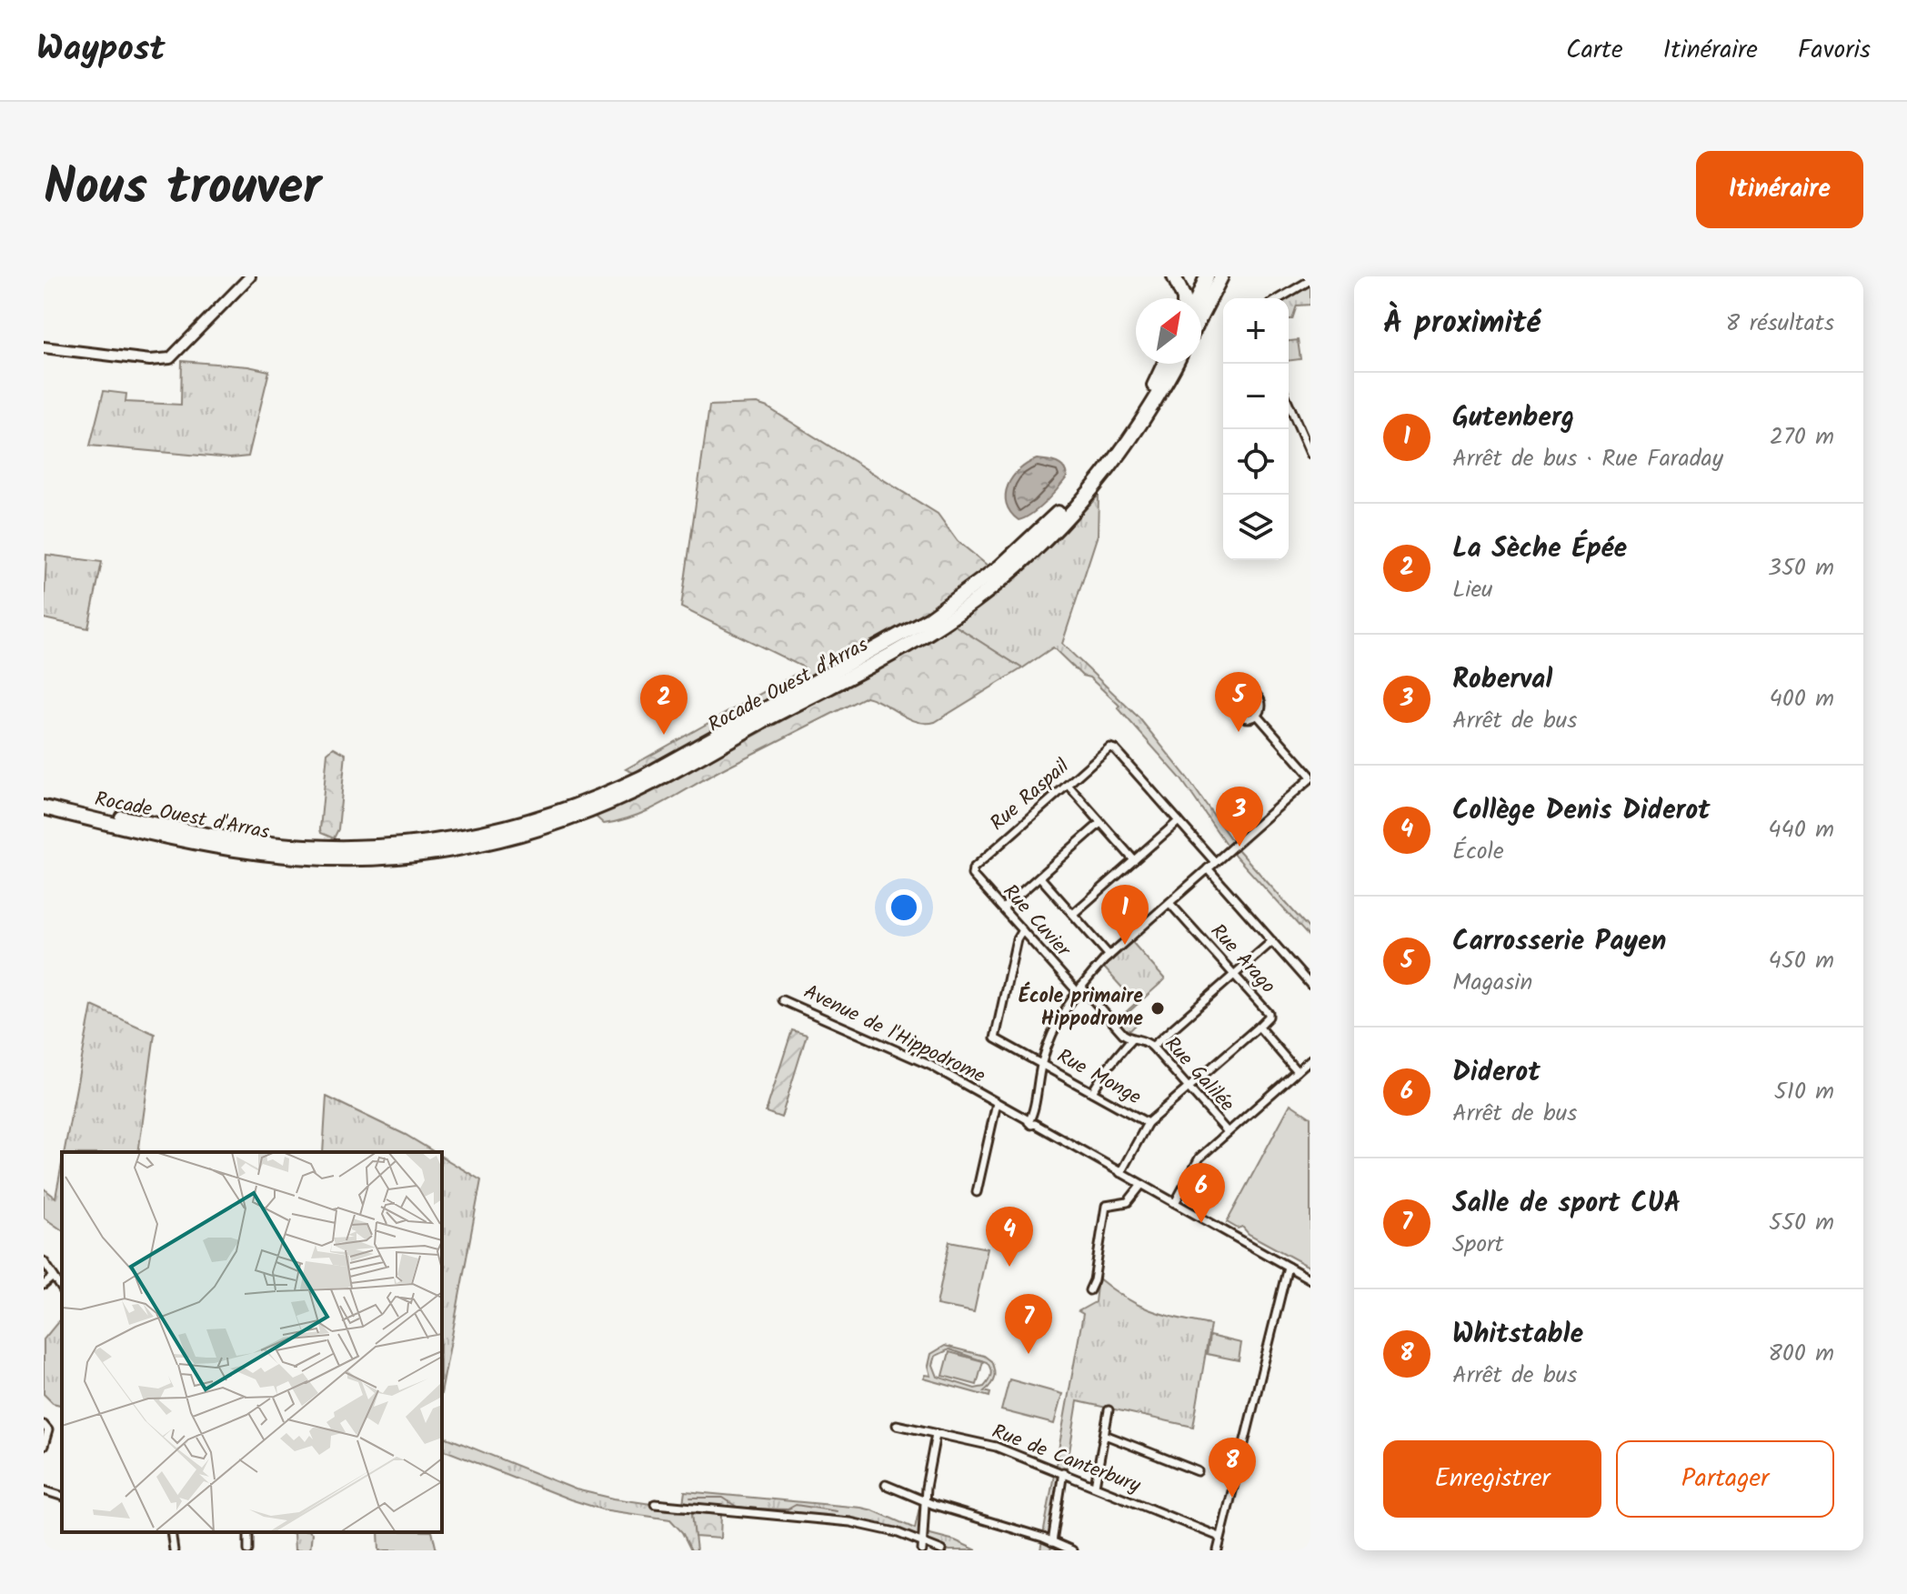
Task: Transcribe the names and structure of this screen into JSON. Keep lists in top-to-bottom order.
{
  "streets": {
    "highway": ["Rocade Ouest d'Arras"],
    "street": [
      "Rue Raspail",
      "Rue Cuvier",
      "Rue Arago",
      "Avenue de l'Hippodrome",
      "Rue Galilée",
      "Rue Monge",
      "Rue de Canterbury"
    ]
  },
  "crossings": [
    ["Rue Raspail", "Rue Cuvier"],
    ["Rue Cuvier", "Rue Galilée"],
    ["Rue Cuvier", "Rue Monge"]
  ],
  "places": ["École primaire Hippodrome"],
  "north": "top right",
  "page": {
    "header": "Waypost",
    "nav": ["Carte", "Itinéraire", "Favoris"],
    "title": "Nous trouver",
    "buttons": [
      "Itinéraire",
      ["Enregistrer", "Partager"]
    ],
    "heading": ["À proximité", "8 résultats"],
    "map_buttons": ["+", "−"],
    "list": [
      {
        "mark": "1",
        "name": "Gutenberg",
        "note": "Arrêt de bus · Rue Faraday",
        "value": "270 m"
      },
      {
        "mark": "2",
        "name": "La Sèche Épée",
        "note": "Lieu",
        "value": "350 m"
      },
      {
        "mark": "3",
        "name": "Roberval",
        "note": "Arrêt de bus",
        "value": "400 m"
      },
      {
        "mark": "4",
        "name": "Collège Denis Diderot",
        "note": "École",
        "value": "440 m"
      },
      {
        "mark": "5",
        "name": "Carrosserie Payen",
        "note": "Magasin",
        "value": "450 m"
      },
      {
        "mark": "6",
        "name": "Diderot",
        "note": "Arrêt de bus",
        "value": "510 m"
      },
      {
        "mark": "7",
        "name": "Salle de sport CUA",
        "note": "Sport",
        "value": "550 m"
      },
      {
        "mark": "8",
        "name": "Whitstable",
        "note": "Arrêt de bus",
        "value": "800 m"
      }
    ],
    "pins": [
      "5",
      "2",
      "3",
      "1",
      "6",
      "4",
      "7",
      "8"
    ]
  }
}
